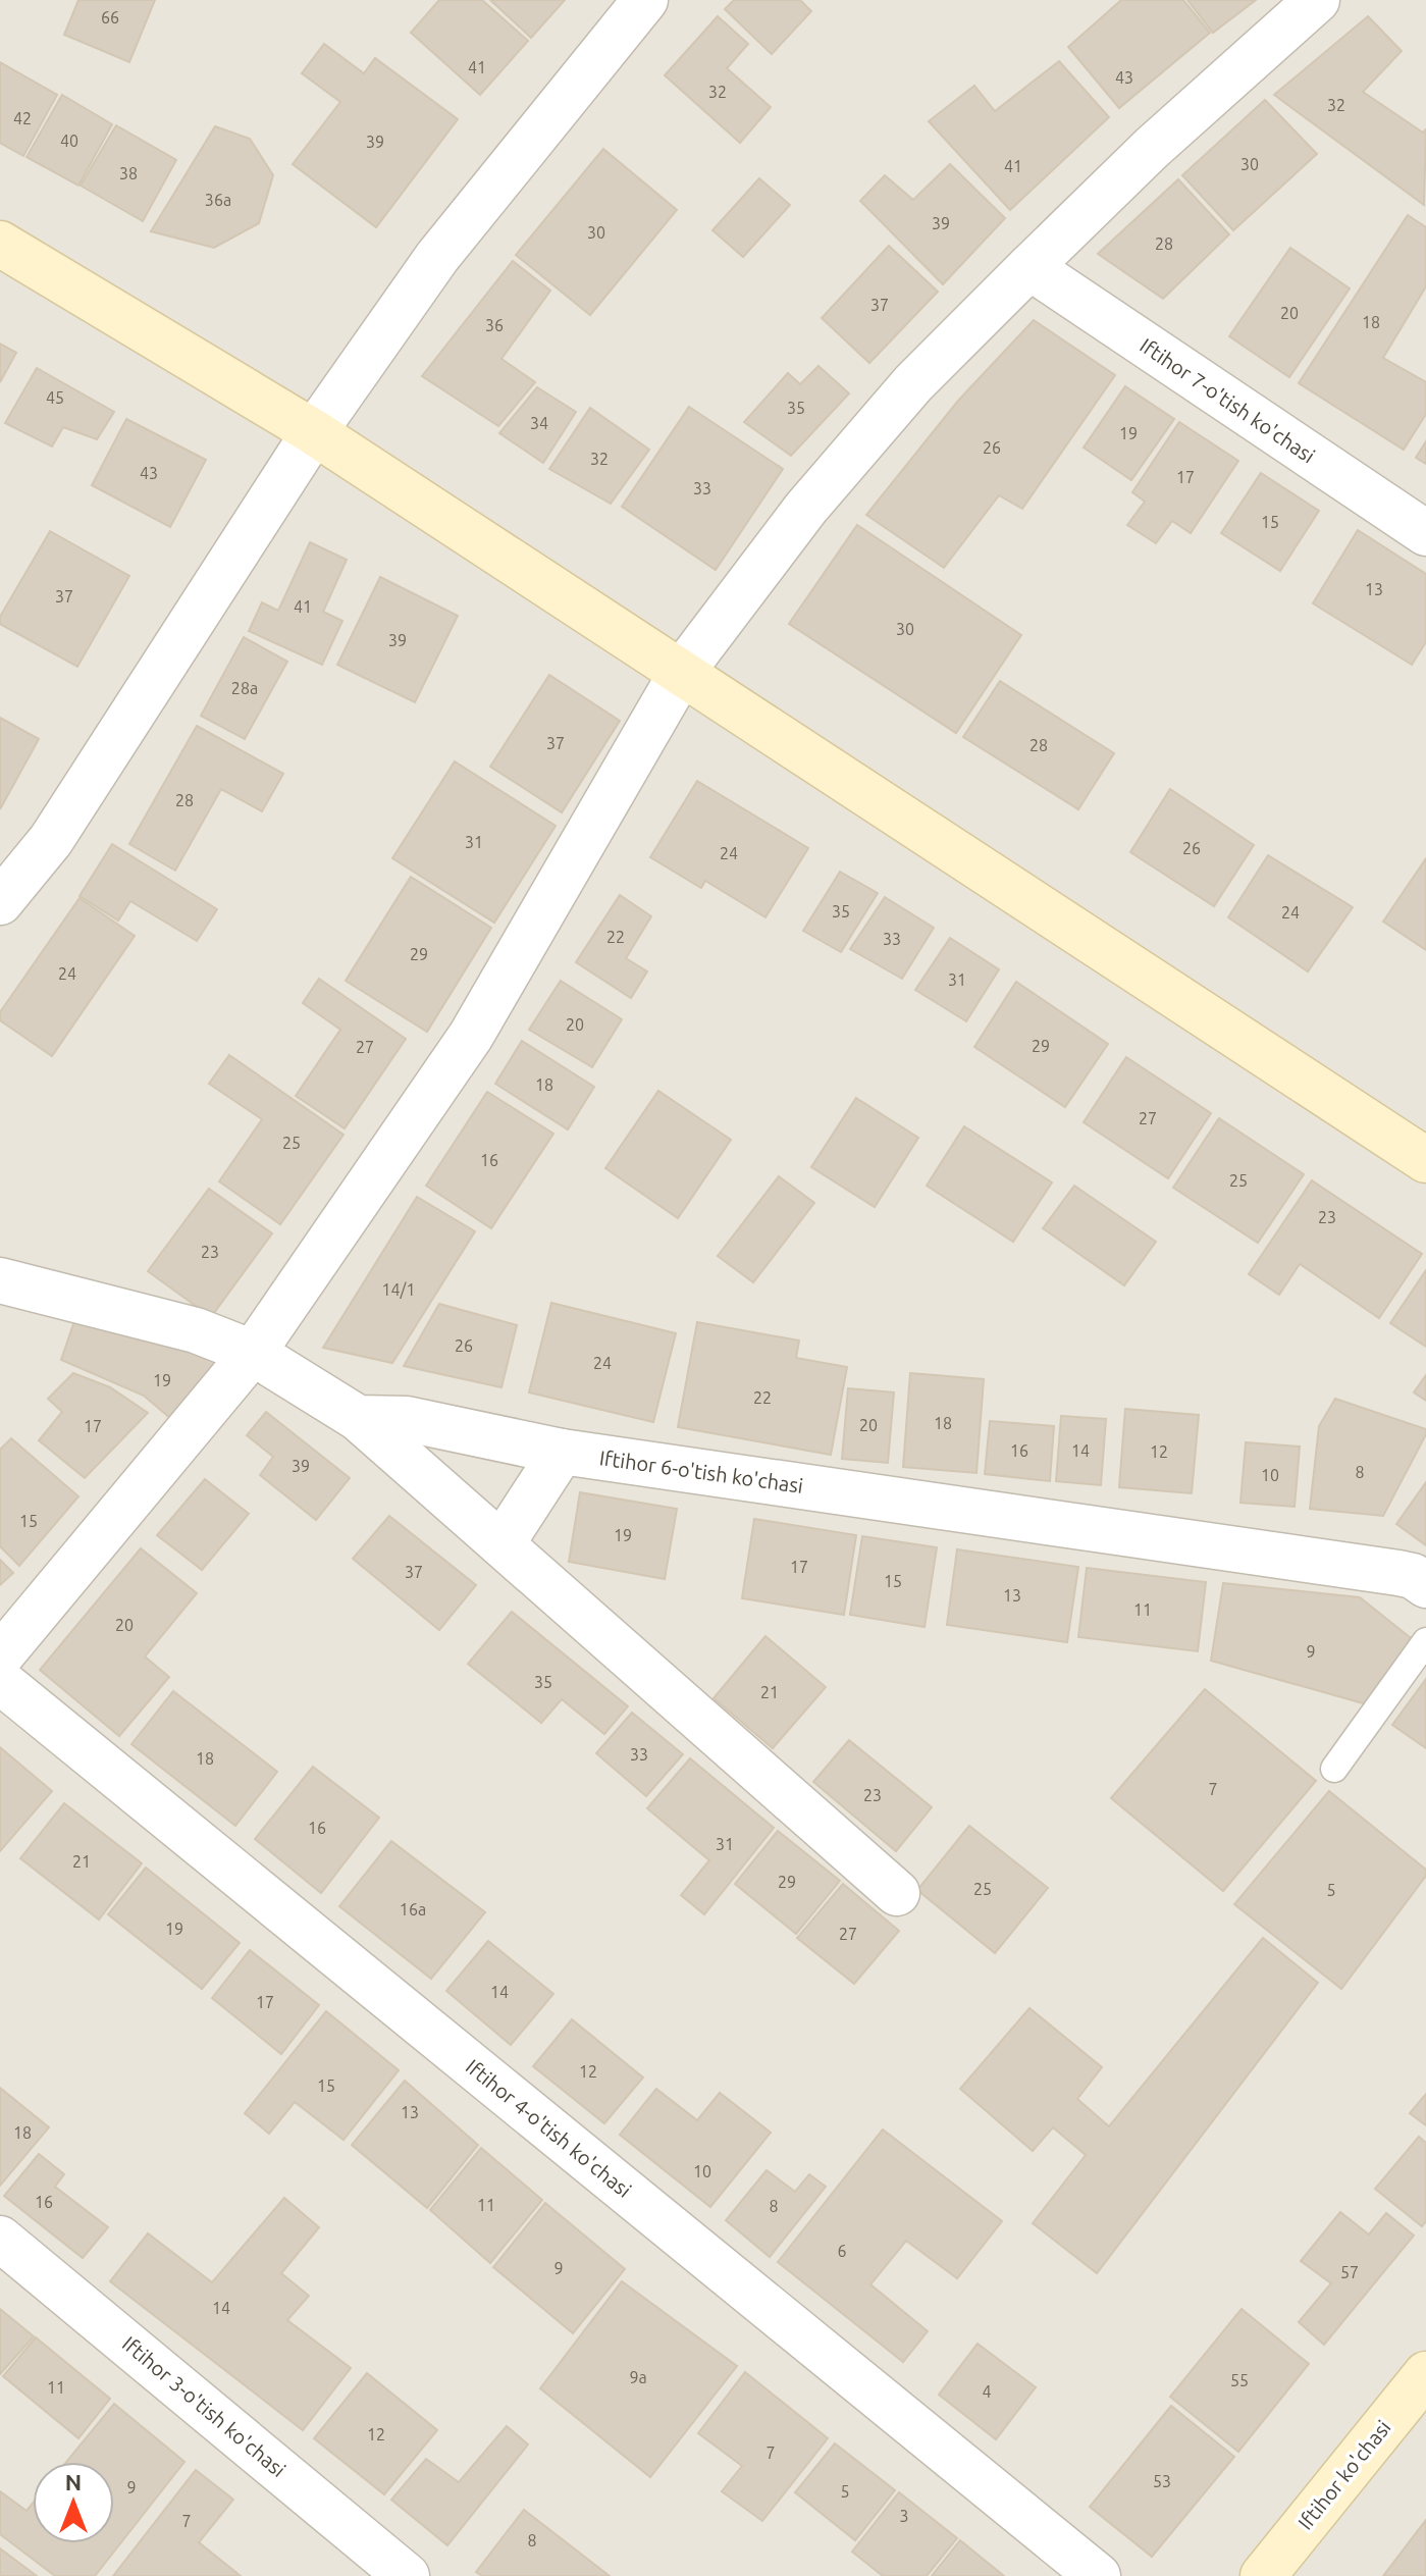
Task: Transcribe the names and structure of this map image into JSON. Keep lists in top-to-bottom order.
{
  "streets": {
    "street": [
      "Iftihor 7-o'tish ko'chasi",
      "Iftihor 6-o'tish ko'chasi",
      "Iftihor 4-o'tish ko'chasi",
      "Iftihor 3-o'tish ko'chasi",
      "Iftihor ko'chasi"
    ]
  },
  "house_numbers": [
    "66",
    "41",
    "43",
    "32",
    "32",
    "42",
    "40",
    "39",
    "30",
    "41",
    "38",
    "36а",
    "39",
    "30",
    "28",
    "37",
    "20",
    "18",
    "36",
    "45",
    "35",
    "34",
    "19",
    "26",
    "32",
    "43",
    "17",
    "33",
    "15",
    "13",
    "37",
    "41",
    "30",
    "39",
    "28a",
    "37",
    "28",
    "28",
    "31",
    "26",
    "24",
    "35",
    "24",
    "22",
    "33",
    "29",
    "24",
    "31",
    "20",
    "29",
    "27",
    "18",
    "27",
    "25",
    "16",
    "25",
    "23",
    "23",
    "14/1",
    "26",
    "24",
    "19",
    "22",
    "18",
    "20",
    "17",
    "16",
    "14",
    "12",
    "39",
    "8",
    "10",
    "15",
    "19",
    "17",
    "37",
    "15",
    "13",
    "11",
    "20",
    "9",
    "35",
    "21",
    "33",
    "18",
    "7",
    "23",
    "16",
    "31",
    "21",
    "29",
    "25",
    "5",
    "16a",
    "19",
    "27",
    "14",
    "17",
    "12",
    "15",
    "13",
    "18",
    "10",
    "16",
    "11",
    "8",
    "6",
    "9",
    "57",
    "14",
    "9a",
    "55",
    "11",
    "4",
    "12",
    "7",
    "53",
    "9",
    "5",
    "3",
    "7",
    "8"
  ],
  "north": "top"
}
